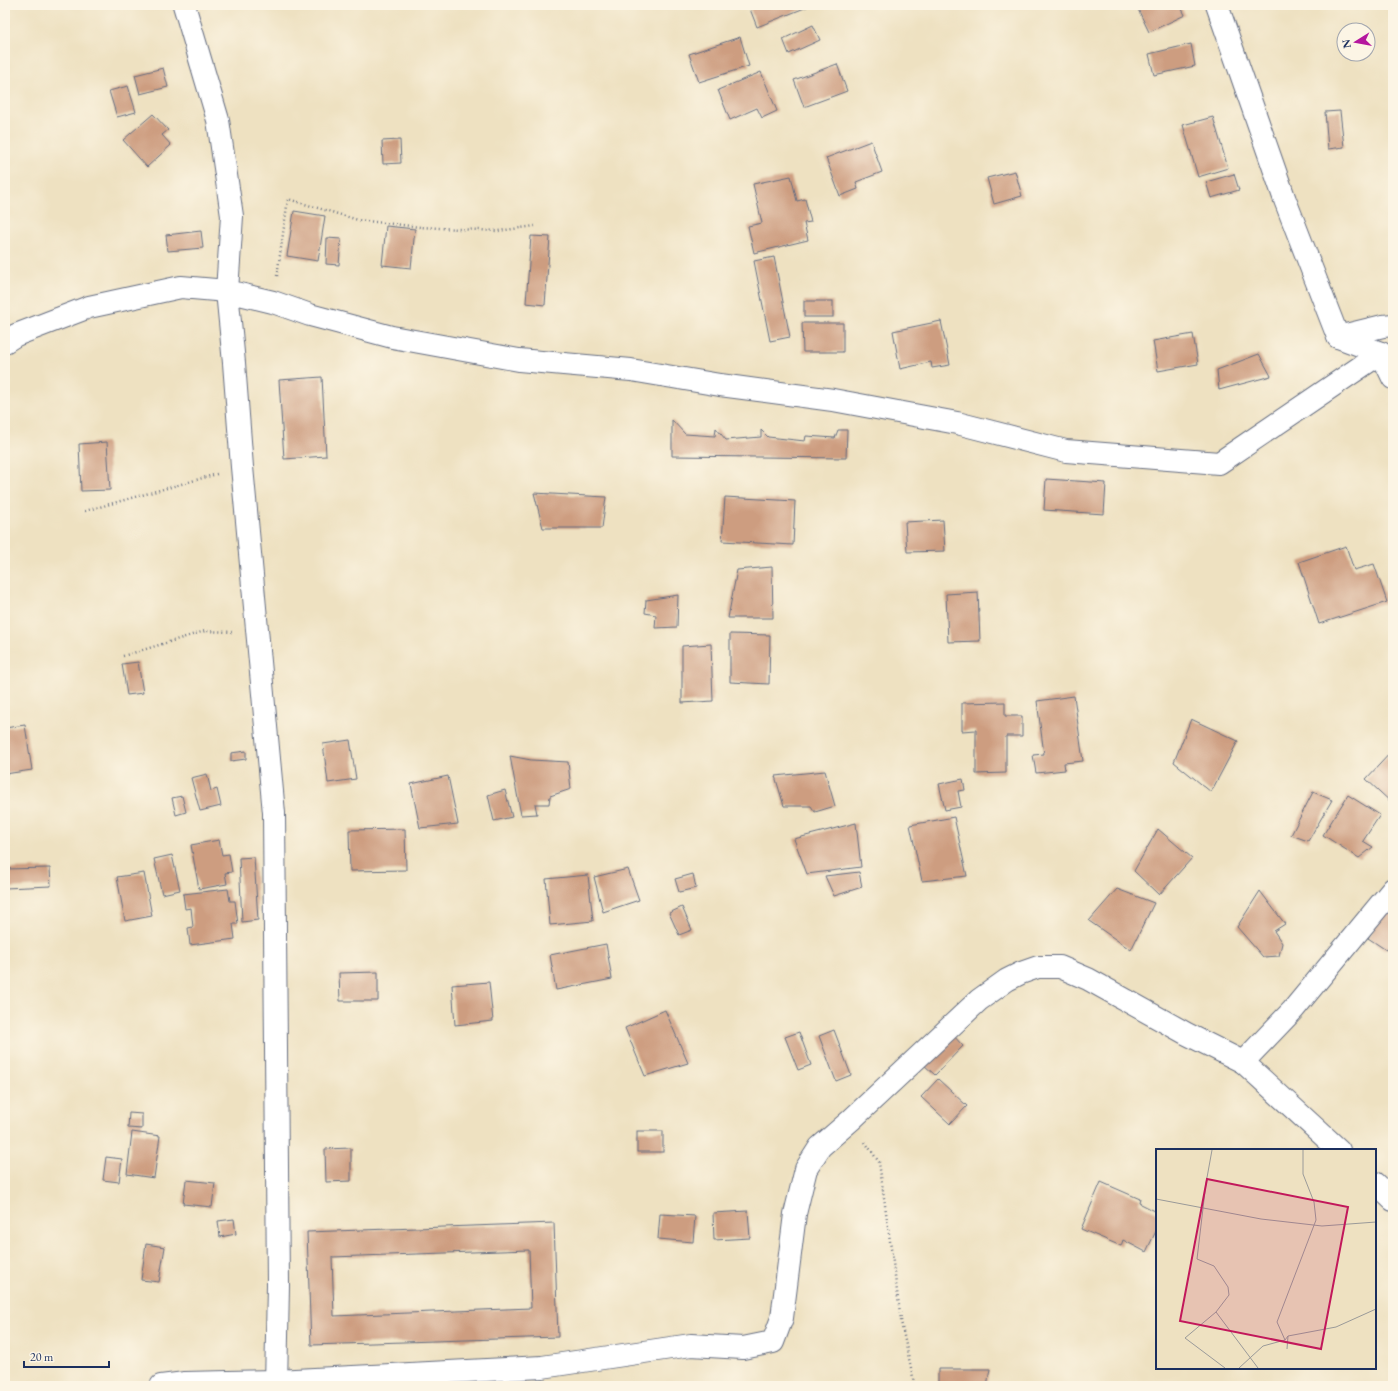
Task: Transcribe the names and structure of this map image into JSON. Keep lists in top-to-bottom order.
{
  "scale_bar": "20 m",
  "north": "left"
}
